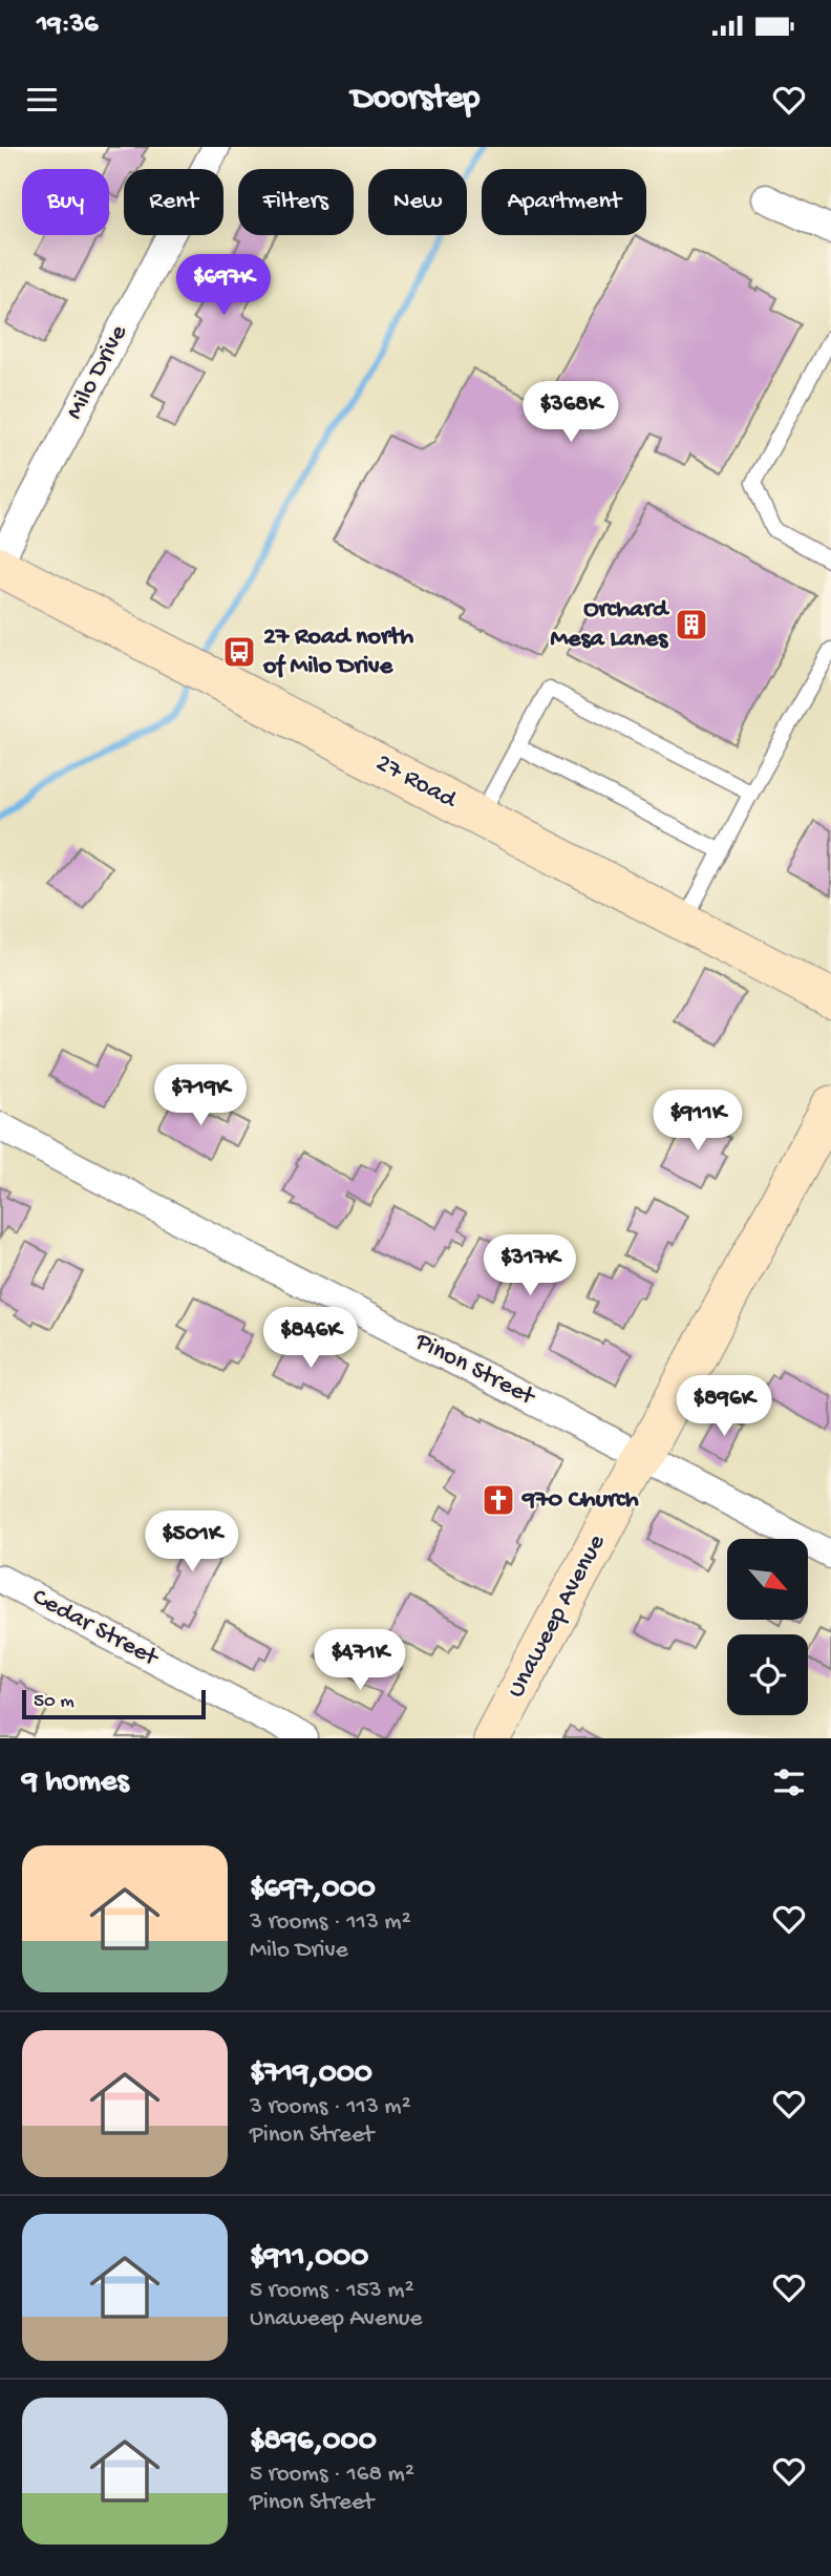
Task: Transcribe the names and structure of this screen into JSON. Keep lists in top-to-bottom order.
{
  "streets": {
    "street": [
      "Milo Drive",
      "27 Road",
      "Pinon Street",
      "Unaweep Avenue",
      "Cedar Street"
    ]
  },
  "crossings": [
    ["Pinon Street", "Unaweep Avenue"]
  ],
  "places": {
    "building": ["Orchard Mesa Lanes"],
    "bus stop": ["27 Road north of Milo Drive"],
    "church": ["970 Church"]
  },
  "scale_bar": "50 m",
  "north": "bottom right",
  "page": {
    "status": "19:36",
    "header": "Doorstep",
    "chip": [
      "Buy",
      "Rent",
      "Filters",
      "New",
      "Apartment"
    ],
    "price": [
      "$697K",
      "$368K",
      "$719K",
      "$911K",
      "$317K",
      "$846K",
      "$896K",
      "$501K",
      "$471K"
    ],
    "scale": "50 m",
    "heading": "9 homes",
    "list": [
      {
        "name": "$697,000",
        "note": "3 rooms · 113 m² · Milo Drive"
      },
      {
        "name": "$719,000",
        "note": "3 rooms · 113 m² · Pinon Street"
      },
      {
        "name": "$911,000",
        "note": "5 rooms · 153 m² · Unaweep Avenue"
      },
      {
        "name": "$896,000",
        "note": "5 rooms · 168 m² · Pinon Street"
      }
    ]
  }
}
